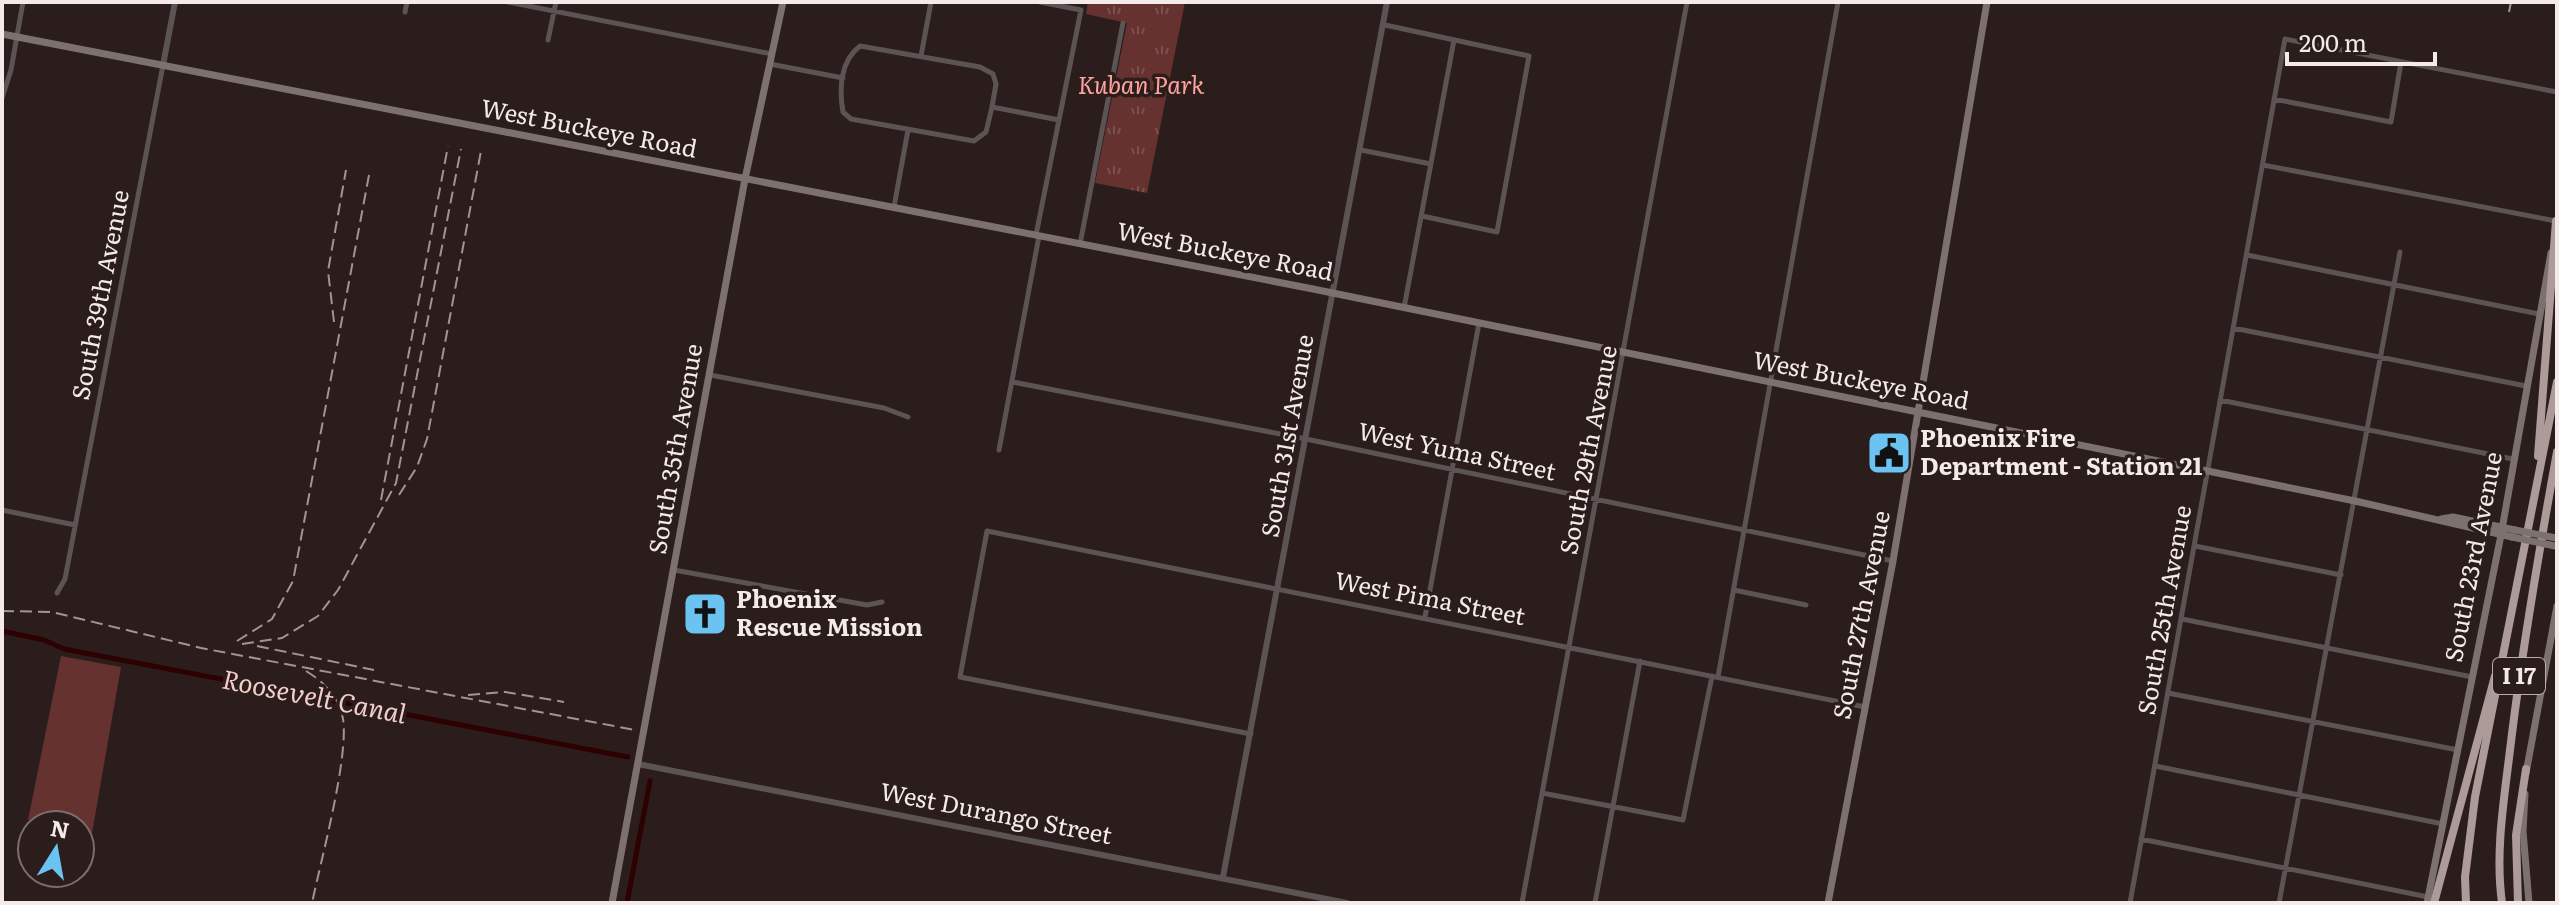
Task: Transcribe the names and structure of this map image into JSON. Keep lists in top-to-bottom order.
{
  "streets": {
    "highway": ["I 17"],
    "main road": [
      "West Buckeye Road",
      "South 35th Avenue",
      "South 23rd Avenue",
      "South 27th Avenue"
    ],
    "street": [
      "South 39th Avenue",
      "South 31st Avenue",
      "South 29th Avenue",
      "West Yuma Street",
      "West Pima Street",
      "South 25th Avenue",
      "West Durango Street"
    ]
  },
  "crossings": [
    ["West Buckeye Road", "South 39th Avenue"],
    ["West Buckeye Road", "South 31st Avenue"],
    ["West Buckeye Road", "South 35th Avenue"],
    ["West Buckeye Road", "South 29th Avenue"],
    ["West Buckeye Road", "South 23rd Avenue"],
    ["West Buckeye Road", "South 25th Avenue"],
    ["West Buckeye Road", "South 27th Avenue"],
    ["South 31st Avenue", "West Yuma Street"],
    ["South 31st Avenue", "West Pima Street"],
    ["South 31st Avenue", "West Durango Street"],
    ["South 35th Avenue", "West Durango Street"],
    ["South 29th Avenue", "West Yuma Street"],
    ["South 29th Avenue", "West Pima Street"],
    ["West Yuma Street", "South 27th Avenue"],
    ["West Pima Street", "South 27th Avenue"]
  ],
  "water": ["Roosevelt Canal"],
  "parks": ["Kuban Park"],
  "places": {
    "public building": ["Phoenix Fire Department - Station 21"],
    "church": ["Phoenix Rescue Mission"]
  },
  "scale_bar": "200 m",
  "north": "top"
}
